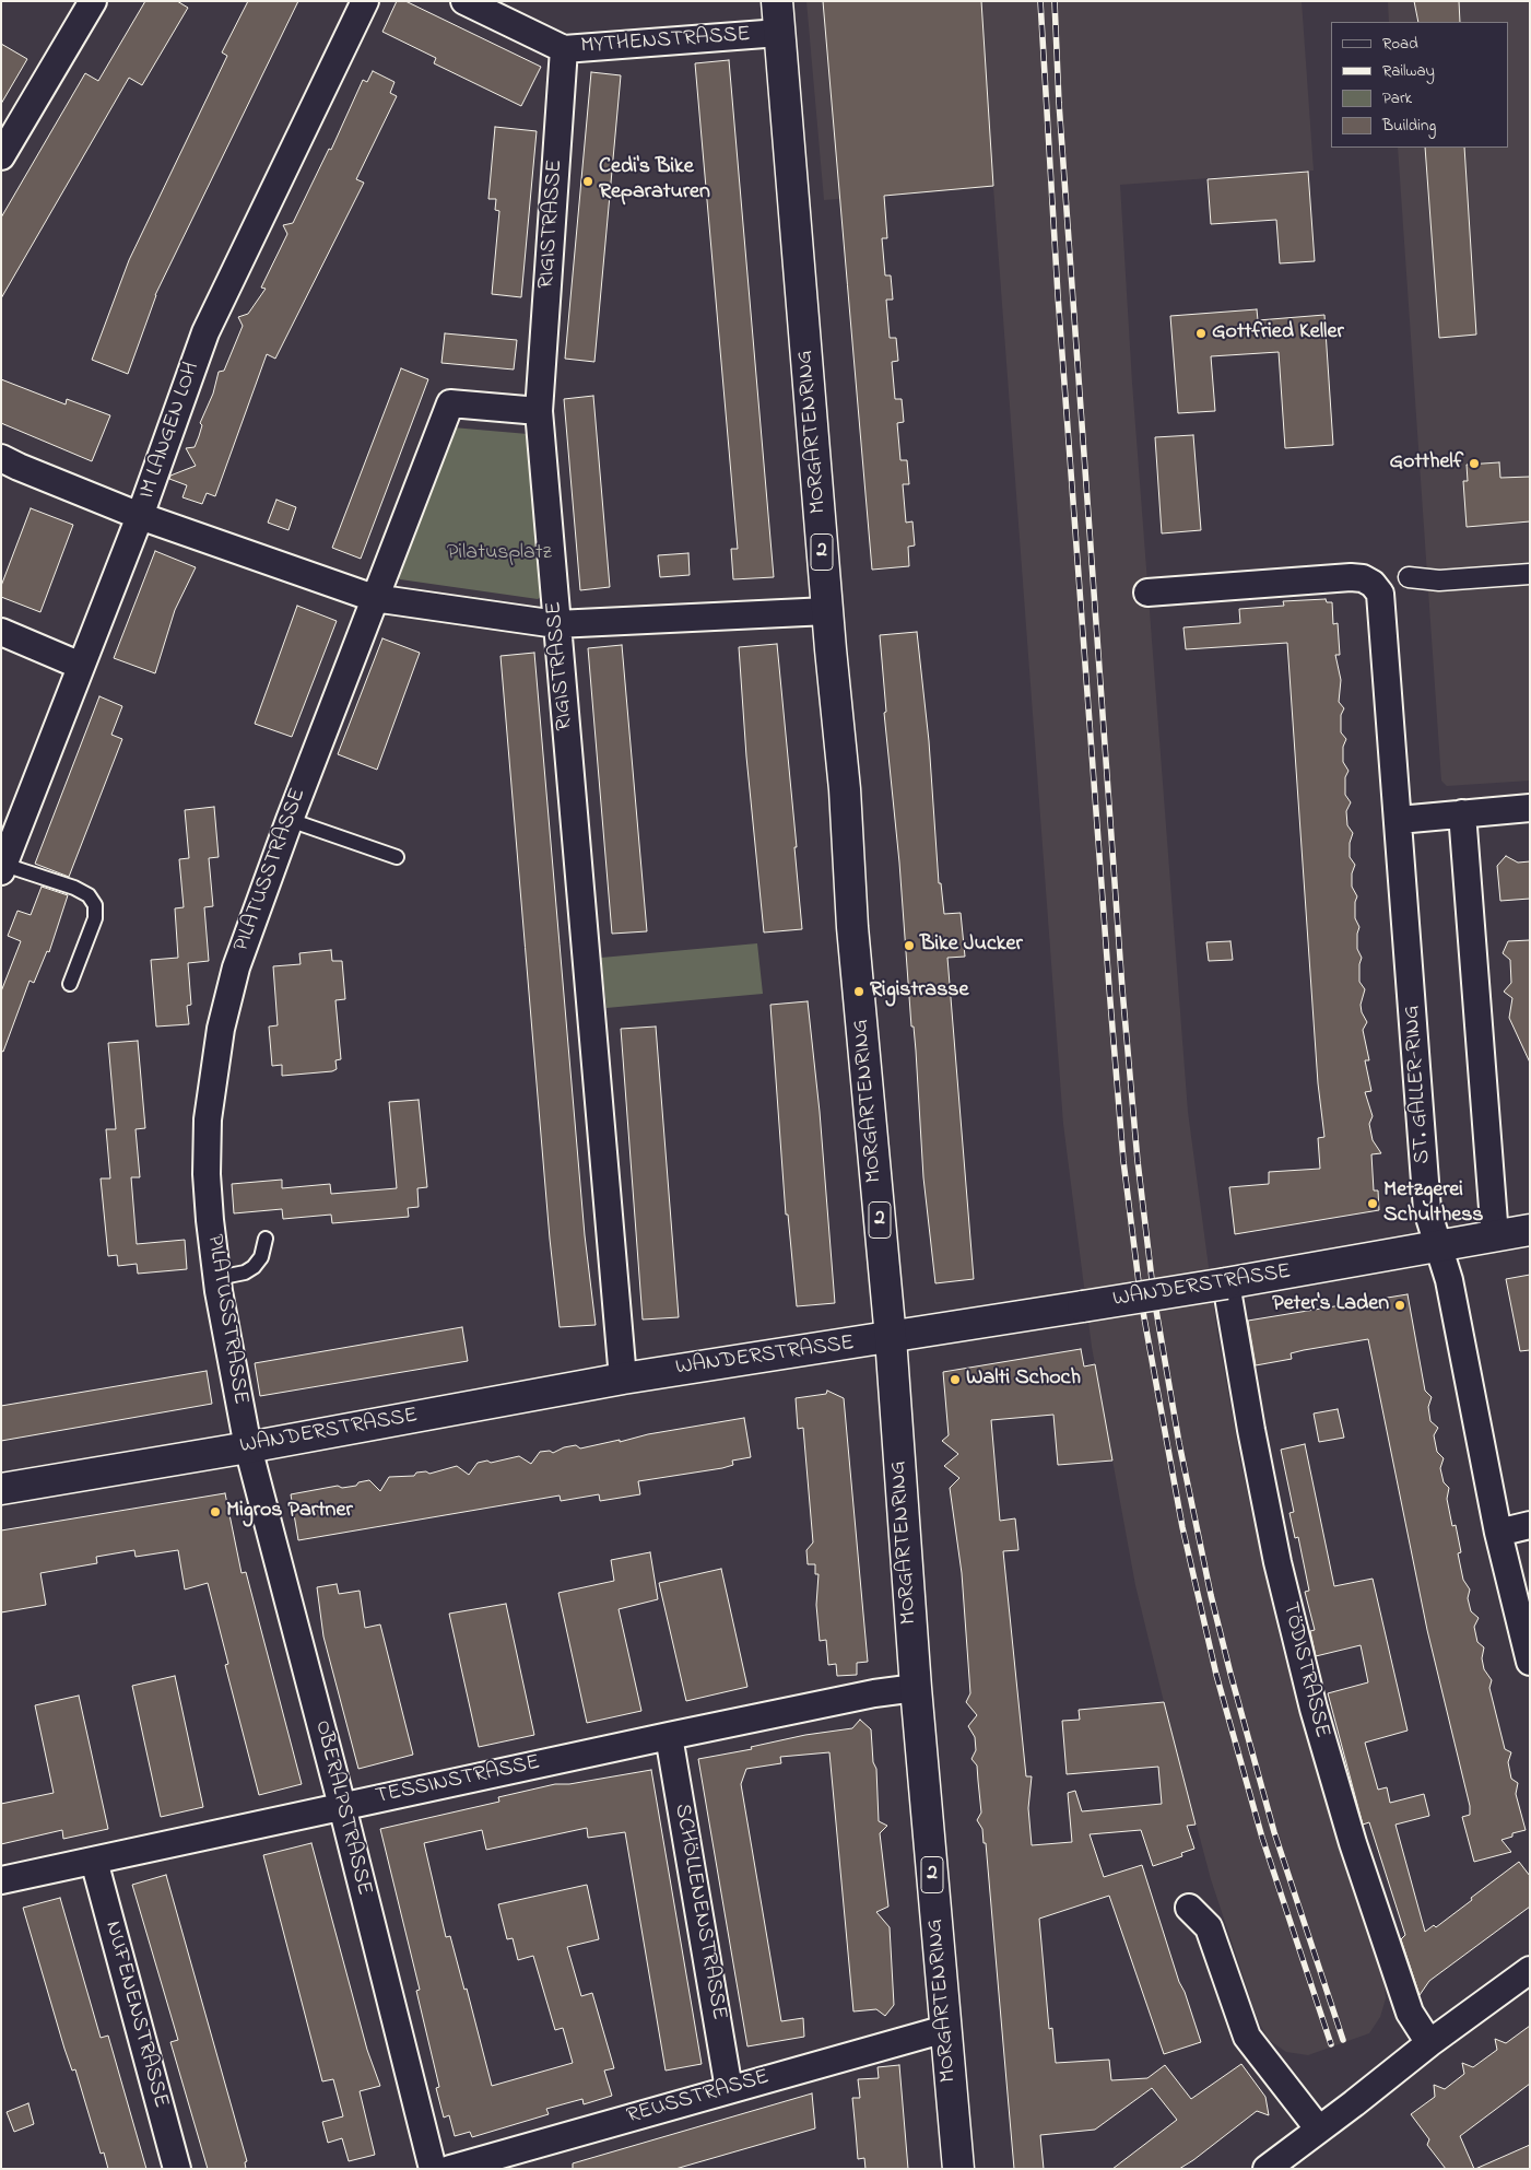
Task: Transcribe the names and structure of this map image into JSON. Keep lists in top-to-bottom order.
{
  "streets": {
    "main road": ["MORGARTENRING", "2", "WANDERSTRASSE"],
    "street": [
      "MYTHENSTRASSE",
      "RIGISTRASSE",
      "IM LANGEN LOH",
      "PILATUSSTRASSE",
      "ST. GALLER-RING",
      "TÖDISTRASSE",
      "TESSINSTRASSE",
      "OBERALPSTRASSE",
      "SCHÖLLENENSTRASSE",
      "NUFENENSTRASSE",
      "REUSSTRASSE"
    ]
  },
  "crossings": [
    ["MYTHENSTRASSE", "RIGISTRASSE"],
    ["MYTHENSTRASSE", "MORGARTENRING"],
    ["RIGISTRASSE", "PILATUSSTRASSE"],
    ["RIGISTRASSE", "WANDERSTRASSE"],
    ["MORGARTENRING", "WANDERSTRASSE"],
    ["MORGARTENRING", "TESSINSTRASSE"],
    ["MORGARTENRING", "REUSSTRASSE"],
    ["PILATUSSTRASSE", "WANDERSTRASSE"],
    ["PILATUSSTRASSE", "OBERALPSTRASSE"],
    ["ST. GALLER-RING", "WANDERSTRASSE"],
    ["WANDERSTRASSE", "TÖDISTRASSE"],
    ["WANDERSTRASSE", "OBERALPSTRASSE"],
    ["TESSINSTRASSE", "OBERALPSTRASSE"],
    ["TESSINSTRASSE", "SCHÖLLENENSTRASSE"],
    ["TESSINSTRASSE", "NUFENENSTRASSE"],
    ["SCHÖLLENENSTRASSE", "REUSSTRASSE"]
  ],
  "parks": ["Pilatusplatz"],
  "places": [
    "Cedi's Bike Reparaturen",
    "Gottfried Keller",
    "Gotthelf",
    "Bike Jucker",
    "Rigistrasse",
    "Metzgerei Schulthess",
    "Peter's Laden",
    "Walti Schoch",
    "Migros Partner"
  ],
  "legend": [
    "Road",
    "Railway",
    "Park",
    "Building"
  ]
}
